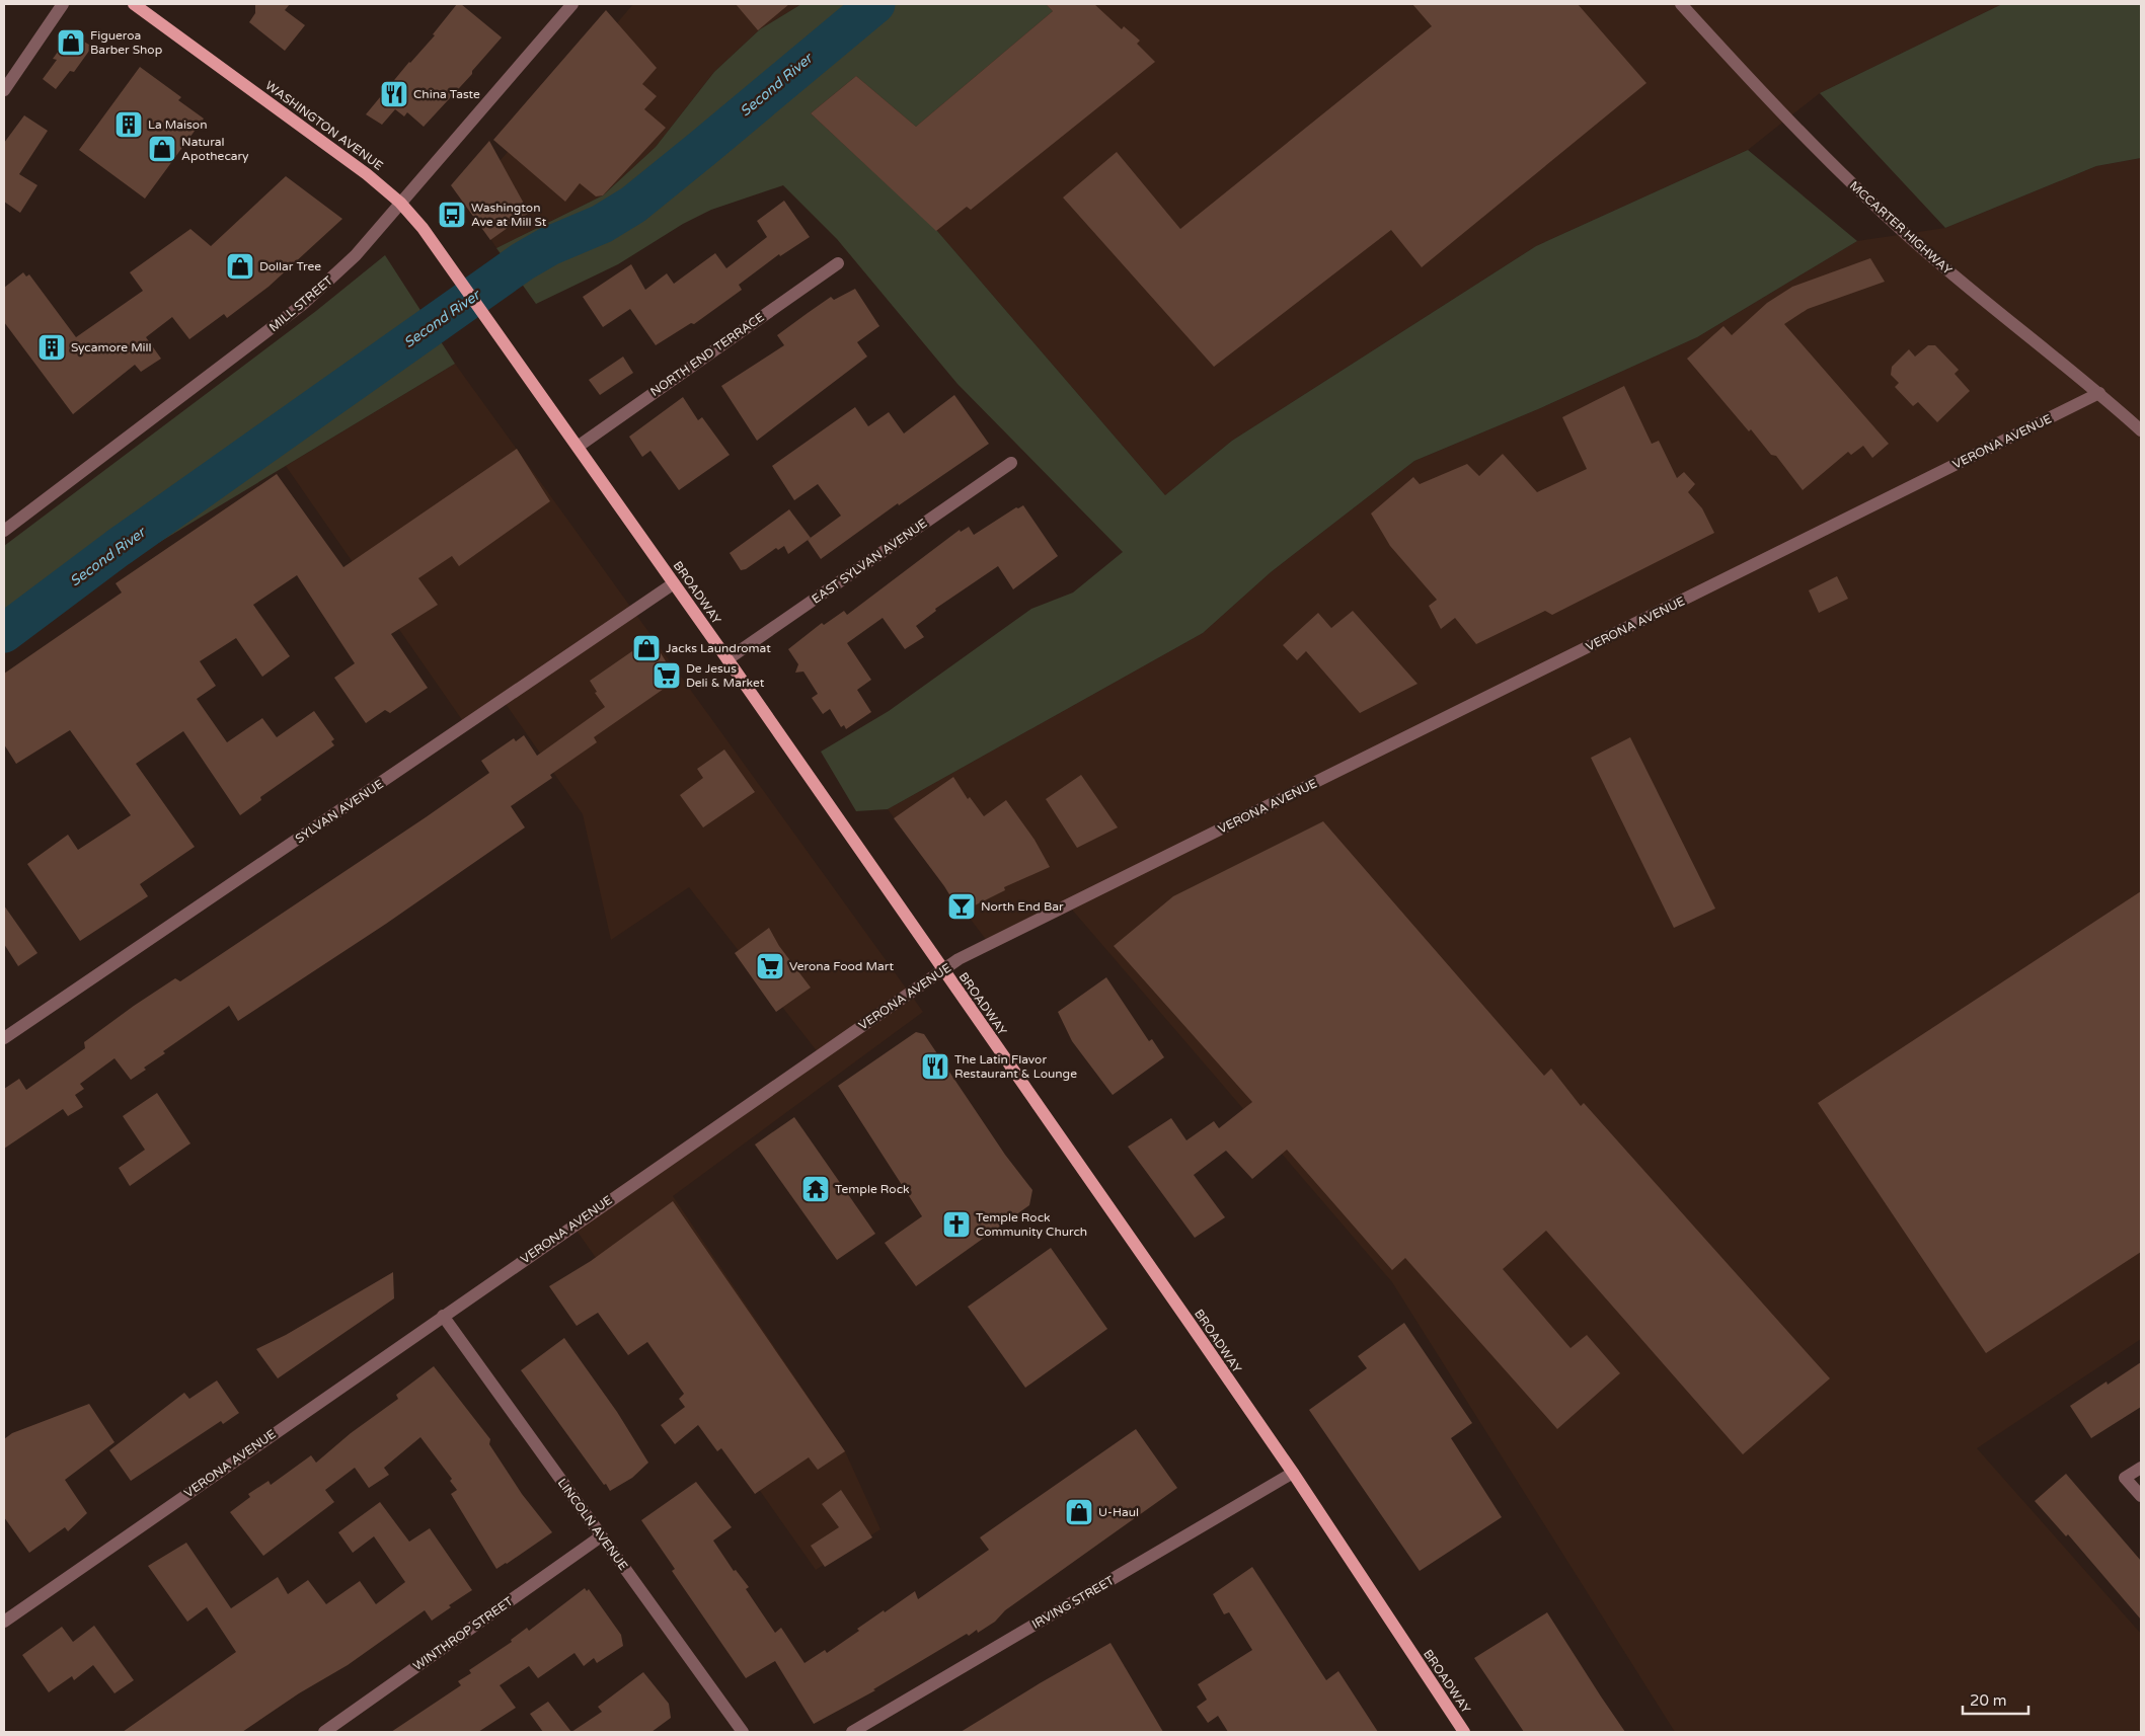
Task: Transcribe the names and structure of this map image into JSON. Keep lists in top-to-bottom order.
{
  "streets": {
    "main road": ["WASHINGTON AVENUE", "BROADWAY"],
    "street": [
      "MCCARTER HIGHWAY",
      "MILL STREET",
      "NORTH END TERRACE",
      "VERONA AVENUE",
      "EAST SYLVAN AVENUE",
      "SYLVAN AVENUE",
      "LINCOLN AVENUE",
      "IRVING STREET",
      "WINTHROP STREET"
    ]
  },
  "crossings": [
    ["WASHINGTON AVENUE", "MILL STREET"],
    ["WASHINGTON AVENUE", "BROADWAY"],
    ["MCCARTER HIGHWAY", "VERONA AVENUE"],
    ["NORTH END TERRACE", "BROADWAY"],
    ["VERONA AVENUE", "BROADWAY"],
    ["VERONA AVENUE", "LINCOLN AVENUE"],
    ["EAST SYLVAN AVENUE", "BROADWAY"],
    ["BROADWAY", "SYLVAN AVENUE"],
    ["BROADWAY", "IRVING STREET"],
    ["LINCOLN AVENUE", "WINTHROP STREET"]
  ],
  "water": ["Second River"],
  "places": {
    "shop": [
      "Figueroa Barber Shop",
      "Natural Apothecary",
      "Dollar Tree",
      "Jacks Laundromat",
      "U-Haul"
    ],
    "restaurant": ["China Taste", "The Latin Flavor Restaurant & Lounge"],
    "building": ["La Maison", "Sycamore Mill"],
    "bus stop": ["Washington Ave at Mill St"],
    "supermarket": ["De Jesus Deli & Market", "Verona Food Mart"],
    "bar": ["North End Bar"],
    "temple": ["Temple Rock"],
    "church": ["Temple Rock Community Church"]
  },
  "scale_bar": "20 m"
}
